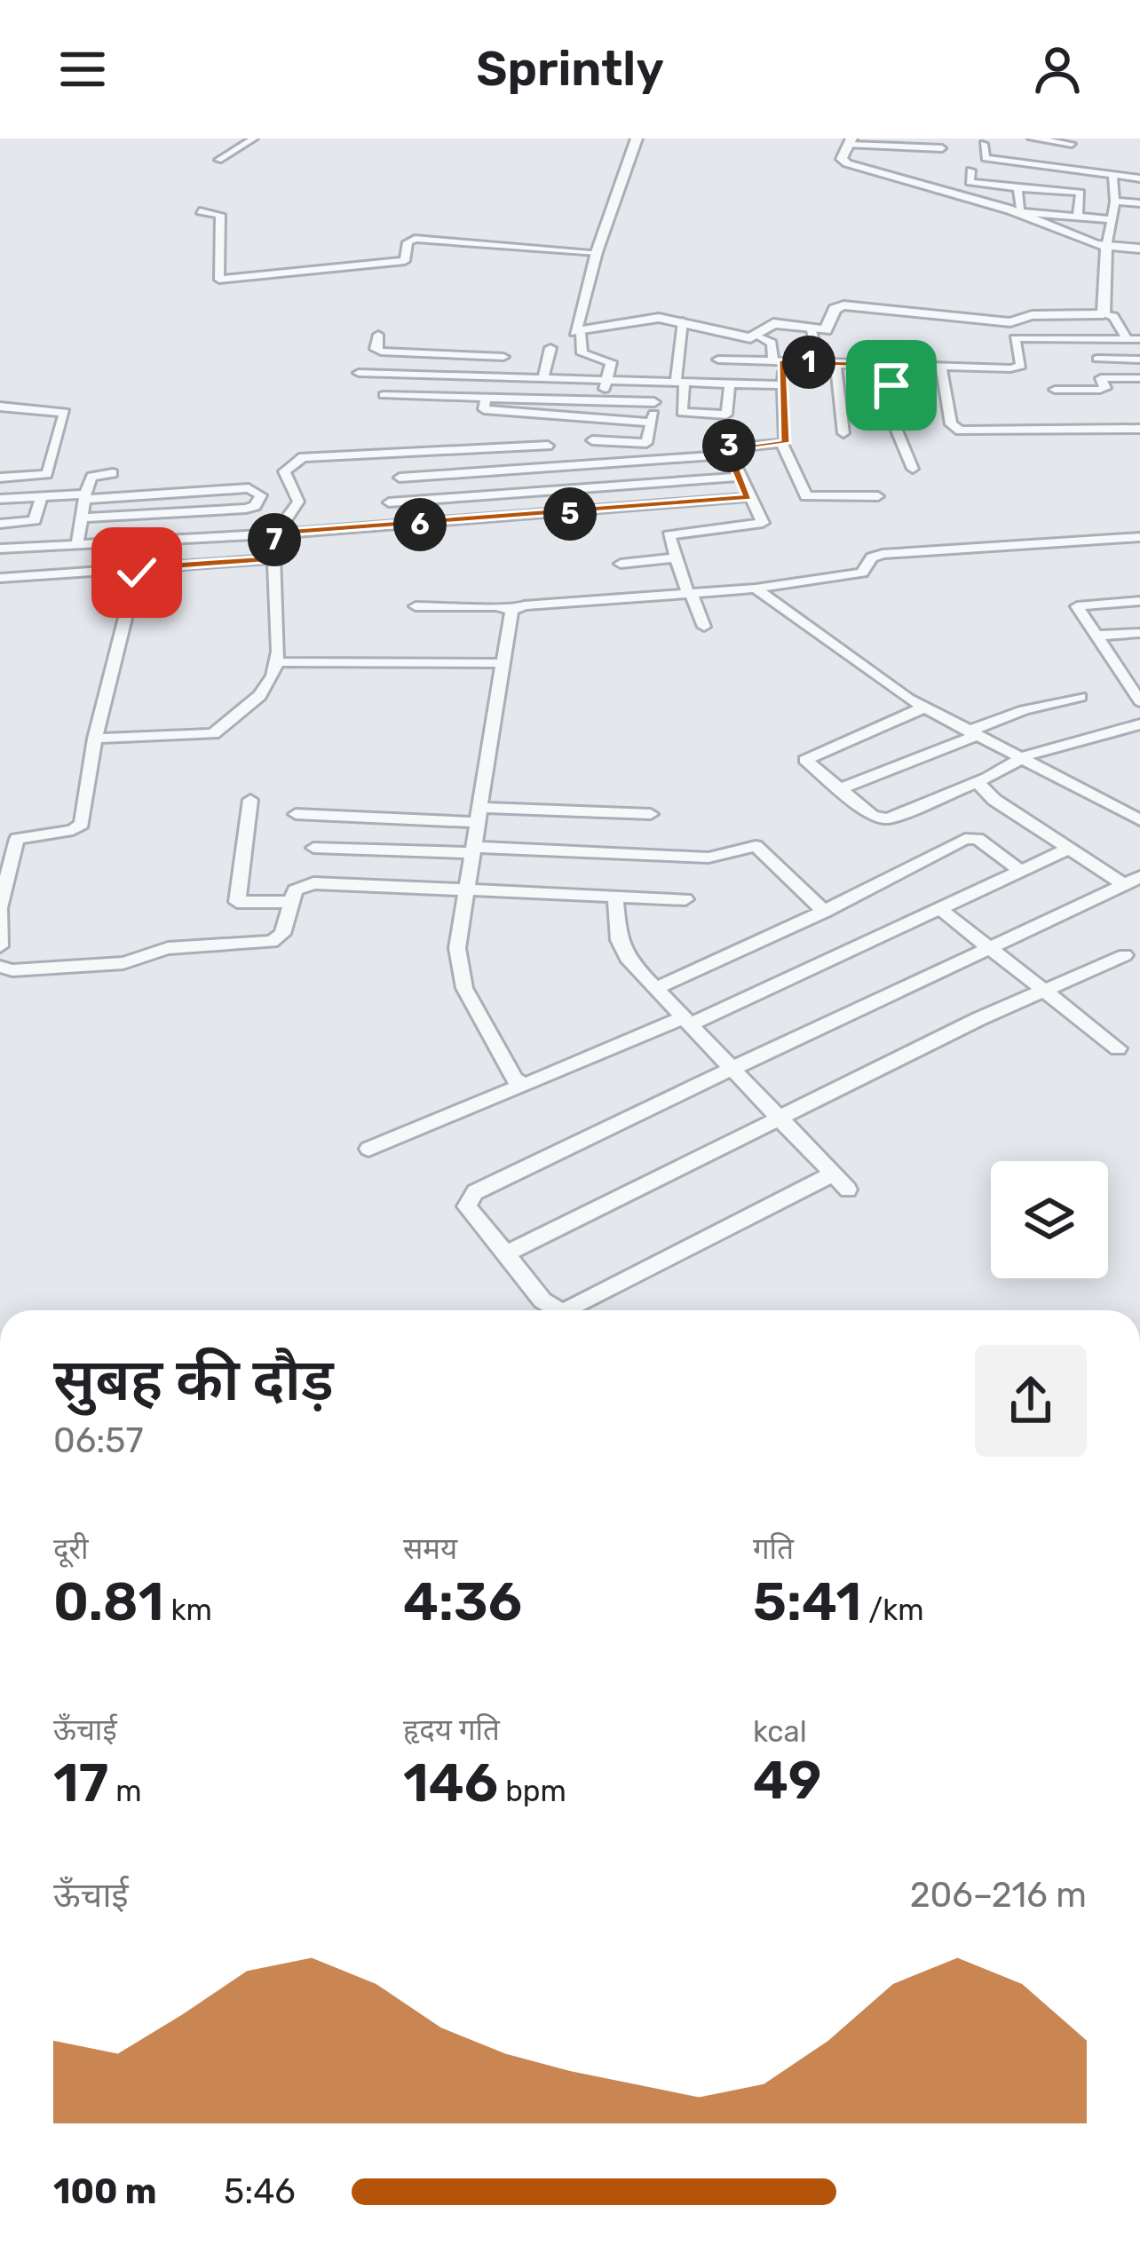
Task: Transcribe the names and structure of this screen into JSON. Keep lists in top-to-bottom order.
{
  "page": {
    "header": "Sprintly",
    "pins": [
      "1",
      "3",
      "5",
      "6",
      "7"
    ],
    "heading": ["सुबह की दौड़", "06:57"],
    "stats": [
      ["दूरी", "0.81 km"],
      ["समय", "4:36"],
      ["गति", "5:41 /km"],
      ["ऊँचाई", "17 m"],
      ["हृदय गति", "146 bpm"],
      ["kcal", "49"]
    ],
    "chart": ["ऊँचाई", "206–216 m"],
    "list": [
      {
        "name": "100 m",
        "note": "5:46"
      }
    ]
  }
}
